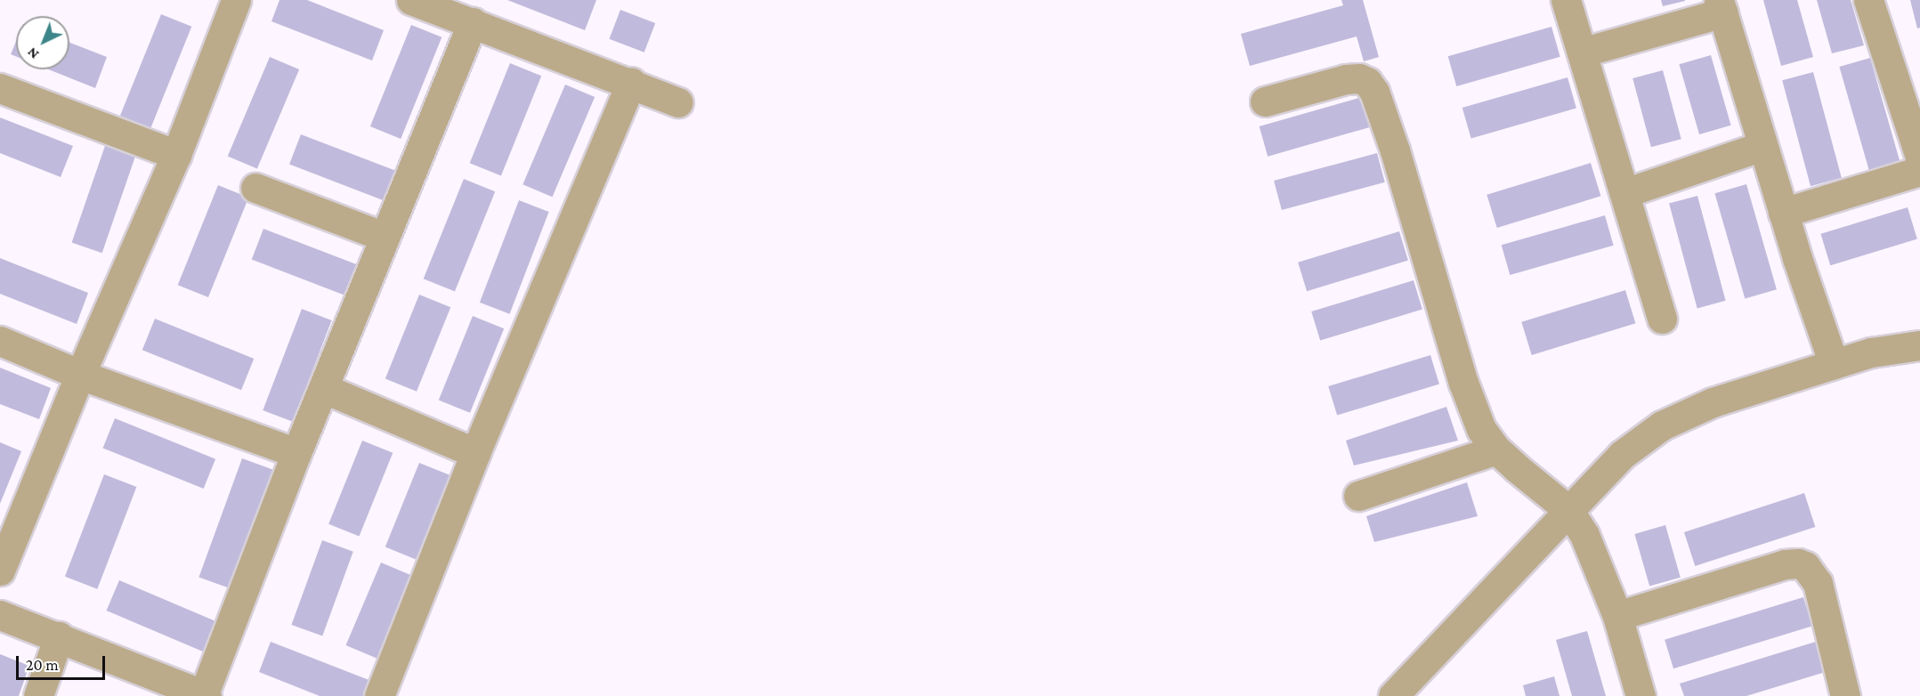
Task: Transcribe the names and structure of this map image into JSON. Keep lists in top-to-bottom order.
{
  "scale_bar": "20 m",
  "north": "bottom left"
}
